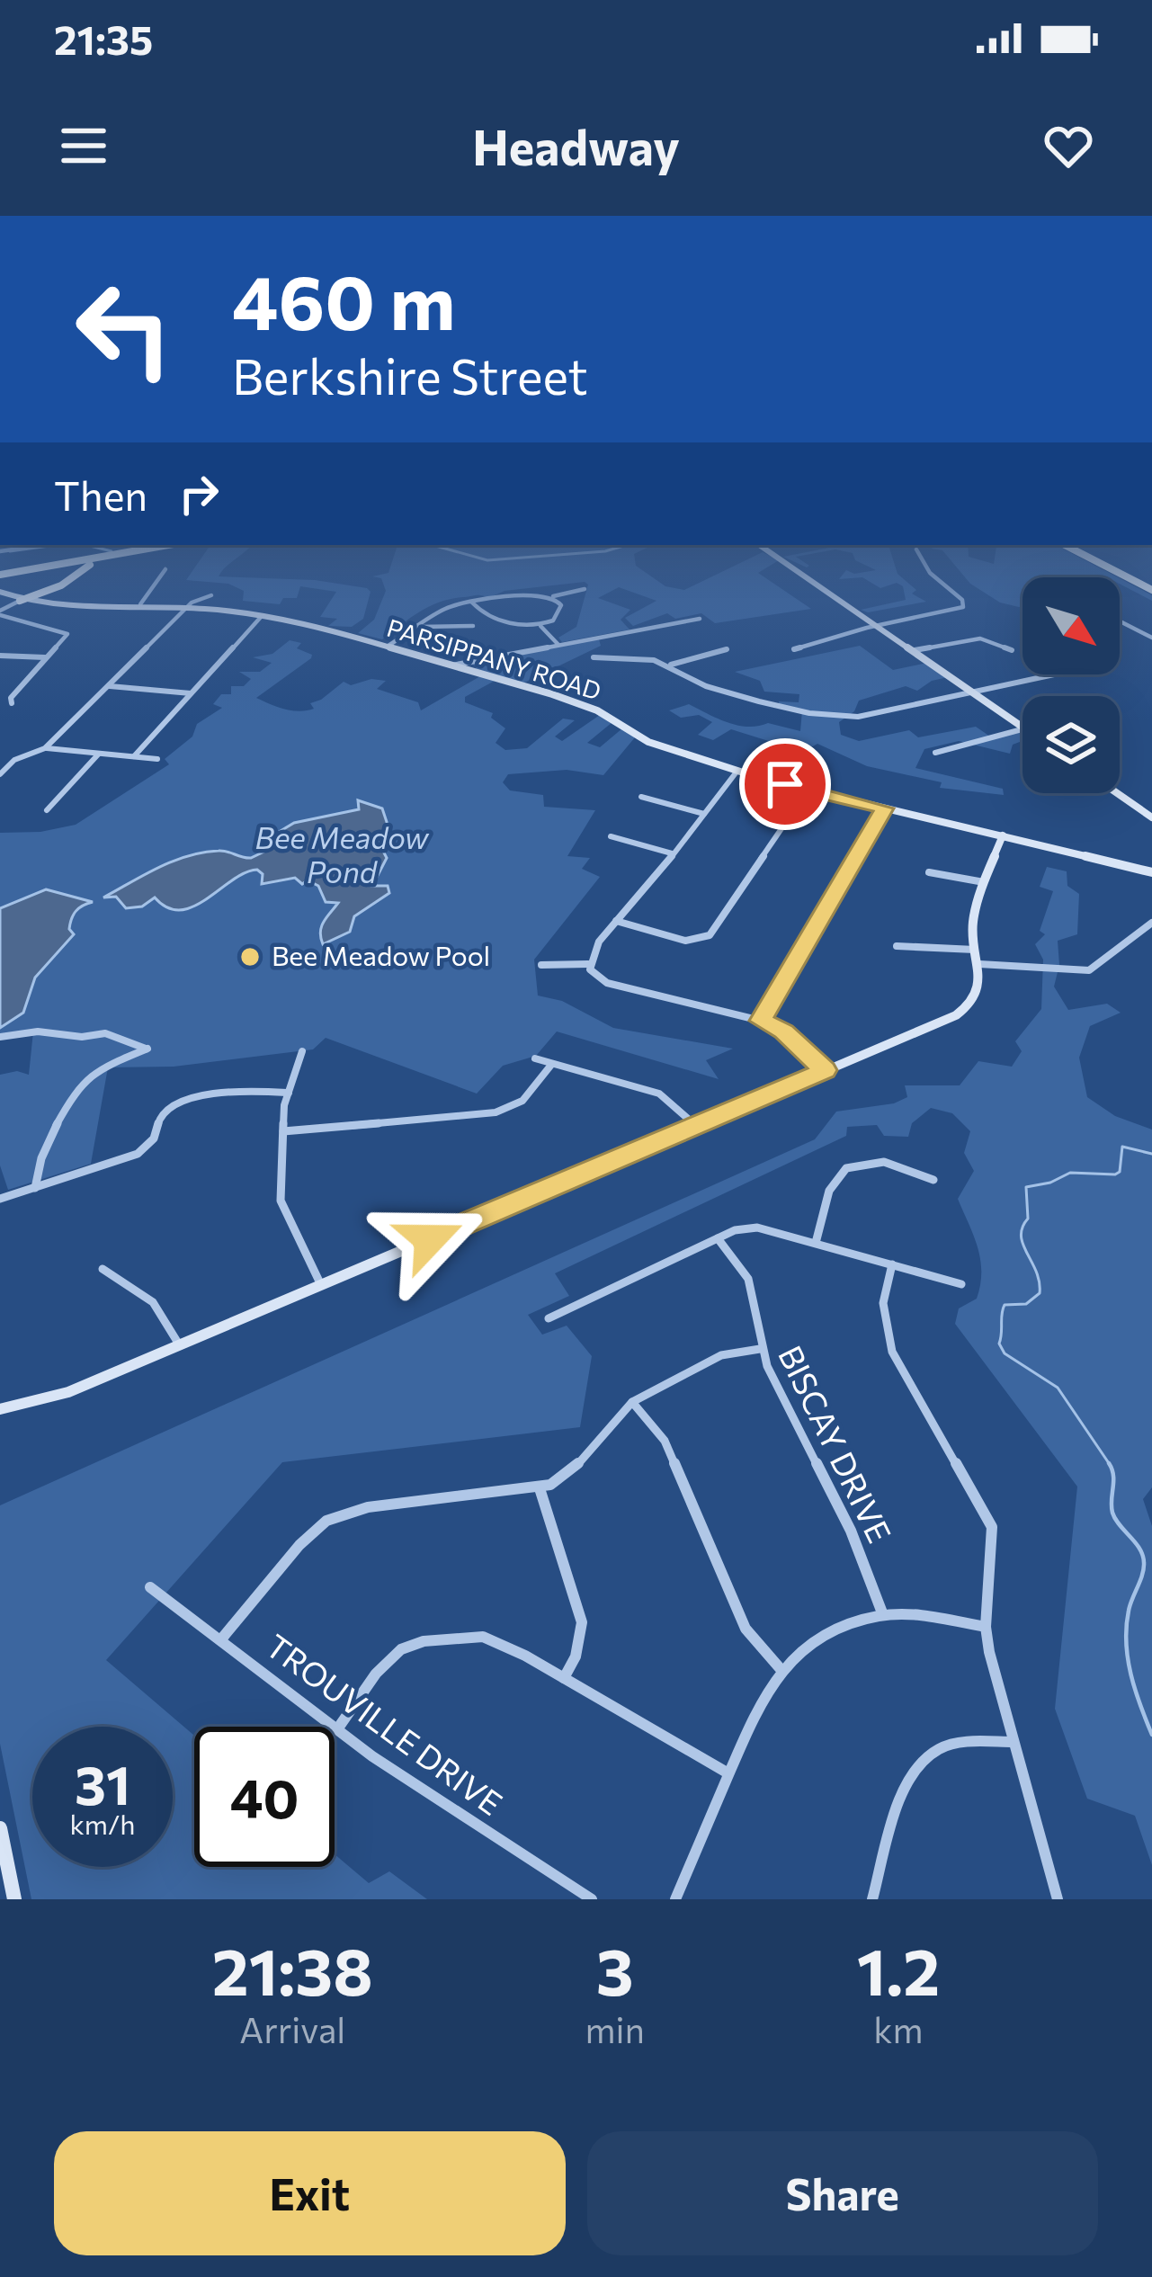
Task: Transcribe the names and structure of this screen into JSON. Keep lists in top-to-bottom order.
{
  "streets": {
    "street": ["PARSIPPANY ROAD", "BISCAY DRIVE", "TROUVILLE DRIVE"]
  },
  "water": ["Bee Meadow Pond"],
  "places": ["Bee Meadow Pool"],
  "north": "bottom right",
  "page": {
    "status": "21:35",
    "header": "Headway",
    "turn": ["460 m", "Berkshire Street"],
    "then": "Then",
    "speed": "31 km/h",
    "limit": "40",
    "eta": [
      "21:38",
      "Arrival",
      "3",
      "min",
      "1.2",
      "km"
    ],
    "buttons": ["Exit", "Share"]
  }
}
